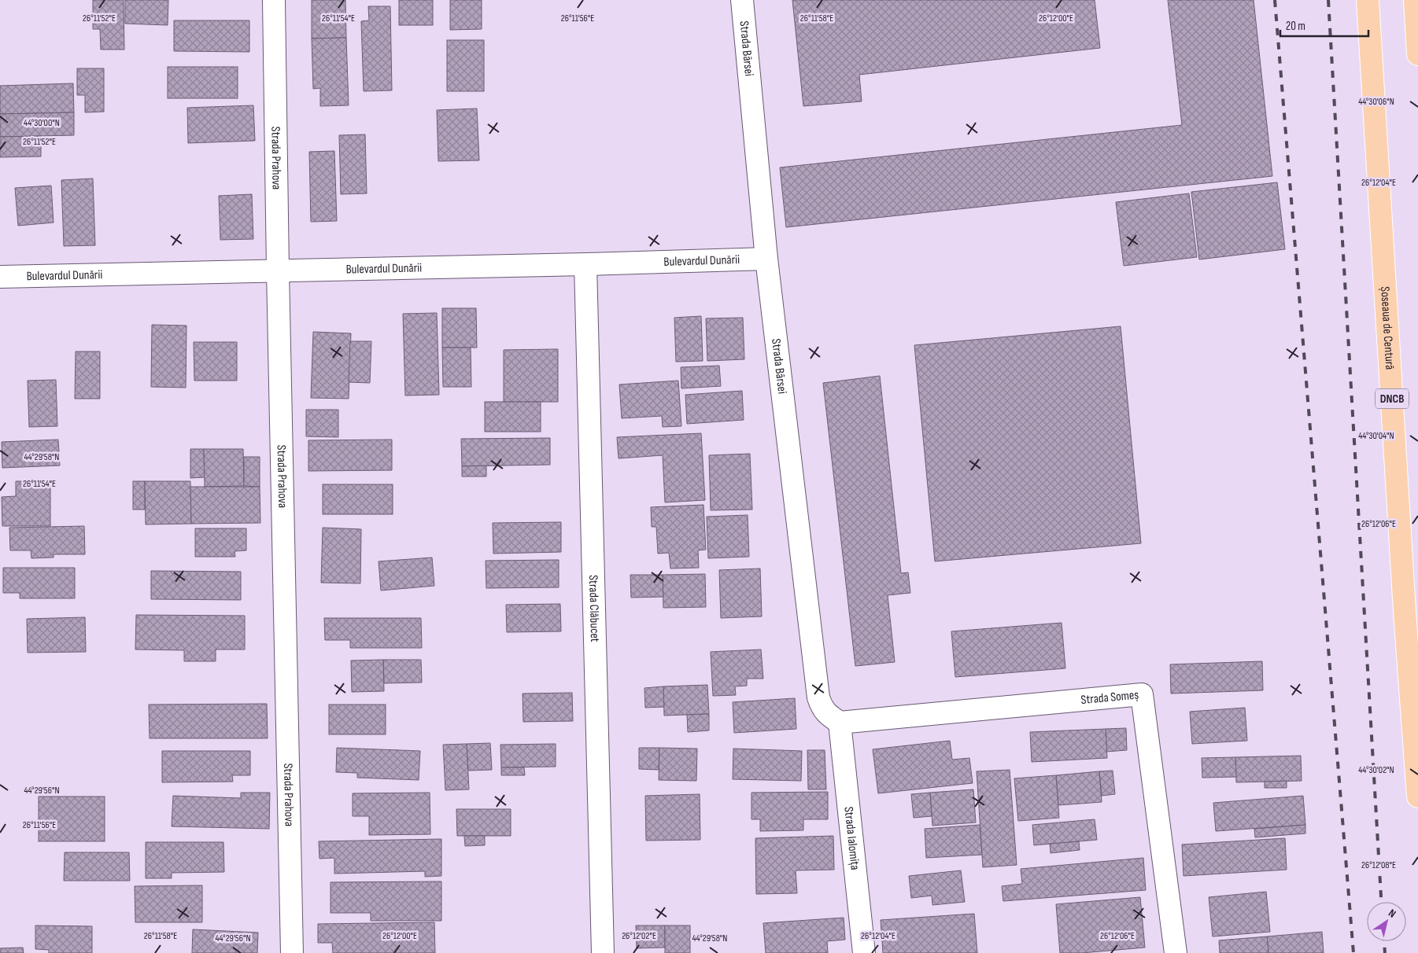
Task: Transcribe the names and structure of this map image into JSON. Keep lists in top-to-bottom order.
{
  "streets": {
    "main road": ["Șoseaua de Centură", "DNCB"],
    "street": [
      "Strada Bârsei",
      "Strada Prahova",
      "Bulevardul Dunării",
      "Strada Clăbucet",
      "Strada Someș",
      "Strada Ialomița"
    ]
  },
  "crossings": [
    ["Strada Bârsei", "Bulevardul Dunării"],
    ["Strada Bârsei", "Strada Someș"],
    ["Strada Bârsei", "Strada Ialomița"],
    ["Strada Prahova", "Bulevardul Dunării"],
    ["Bulevardul Dunării", "Strada Clăbucet"],
    ["Strada Someș", "Strada Ialomița"]
  ],
  "scale_bar": "20 m",
  "north": "top right",
  "coordinates": [
    "26°11'52\"E",
    "26°11'54\"E",
    "26°11'56\"E",
    "26°11'58\"E",
    "26°12'00\"E",
    "44°30'06\"N",
    "44°30'00\"N",
    "26°12'04\"E",
    "44°30'04\"N",
    "44°29'58\"N",
    "26°12'06\"E",
    "44°30'02\"N",
    "44°29'56\"N",
    "26°12'08\"E",
    "26°12'02\"E"
  ]
}
